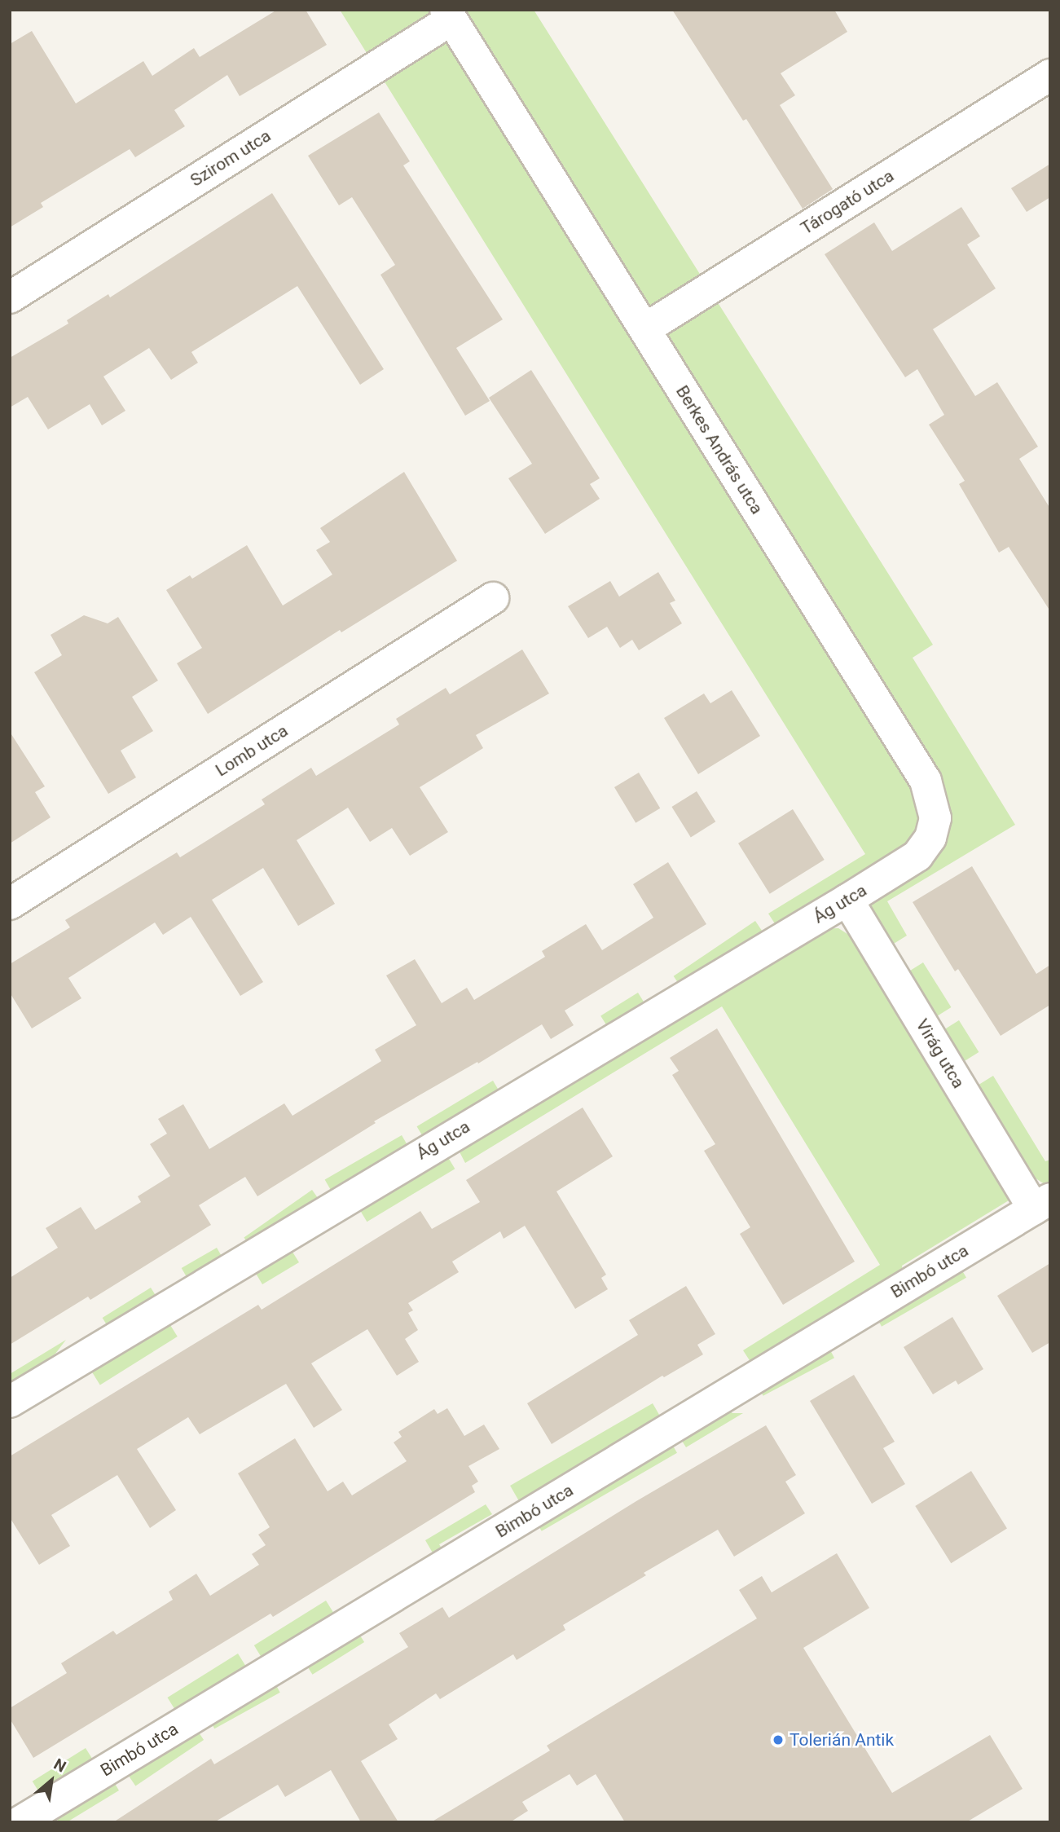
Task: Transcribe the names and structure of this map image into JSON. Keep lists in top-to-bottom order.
{
  "streets": {
    "street": [
      "Szirom utca",
      "Tárogató utca",
      "Berkes András utca",
      "Lomb utca",
      "Ág utca",
      "Virág utca",
      "Bimbó utca"
    ]
  },
  "crossings": [
    ["Szirom utca", "Berkes András utca"],
    ["Tárogató utca", "Berkes András utca"],
    ["Berkes András utca", "Ág utca"],
    ["Ág utca", "Virág utca"],
    ["Virág utca", "Bimbó utca"]
  ],
  "places": ["Tolerián Antik"],
  "north": "top right"
}
